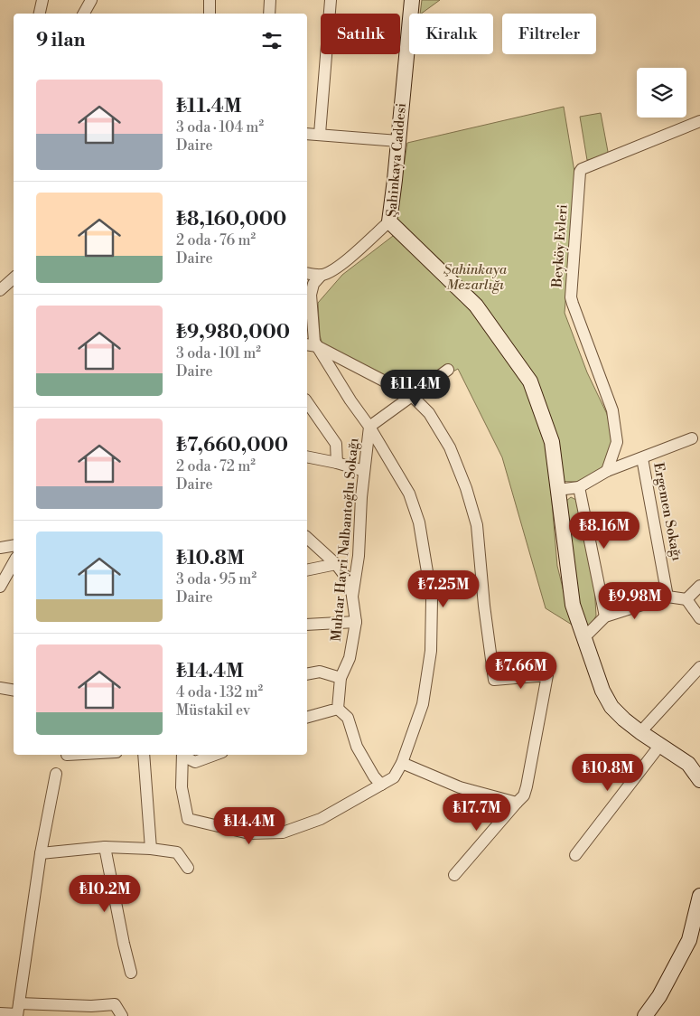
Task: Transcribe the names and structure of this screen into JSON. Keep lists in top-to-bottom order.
{
  "streets": {
    "street": [
      "Şahinkaya Caddesi",
      "Beyköy Evleri",
      "Ergemen Sokağı",
      "Muhtar Hayri Nalbantoğlu Sokağı"
    ]
  },
  "parks": ["Şahinkaya Mezarlığı"],
  "page": {
    "chip": ["Satılık", "Kiralık", "Filtreler"],
    "heading": "9 ilan",
    "list": [
      {
        "name": "₺11.4M",
        "note": "3 oda · 104 m² · Daire"
      },
      {
        "name": "₺8,160,000",
        "note": "2 oda · 76 m² · Daire"
      },
      {
        "name": "₺9,980,000",
        "note": "3 oda · 101 m² · Daire"
      },
      {
        "name": "₺7,660,000",
        "note": "2 oda · 72 m² · Daire"
      },
      {
        "name": "₺10.8M",
        "note": "3 oda · 95 m² · Daire"
      },
      {
        "name": "₺14.4M",
        "note": "4 oda · 132 m² · Müstakil ev"
      }
    ],
    "price": [
      "₺11.4M",
      "₺8.16M",
      "₺7.25M",
      "₺9.98M",
      "₺7.66M",
      "₺10.8M",
      "₺17.7M",
      "₺14.4M",
      "₺10.2M"
    ]
  }
}
